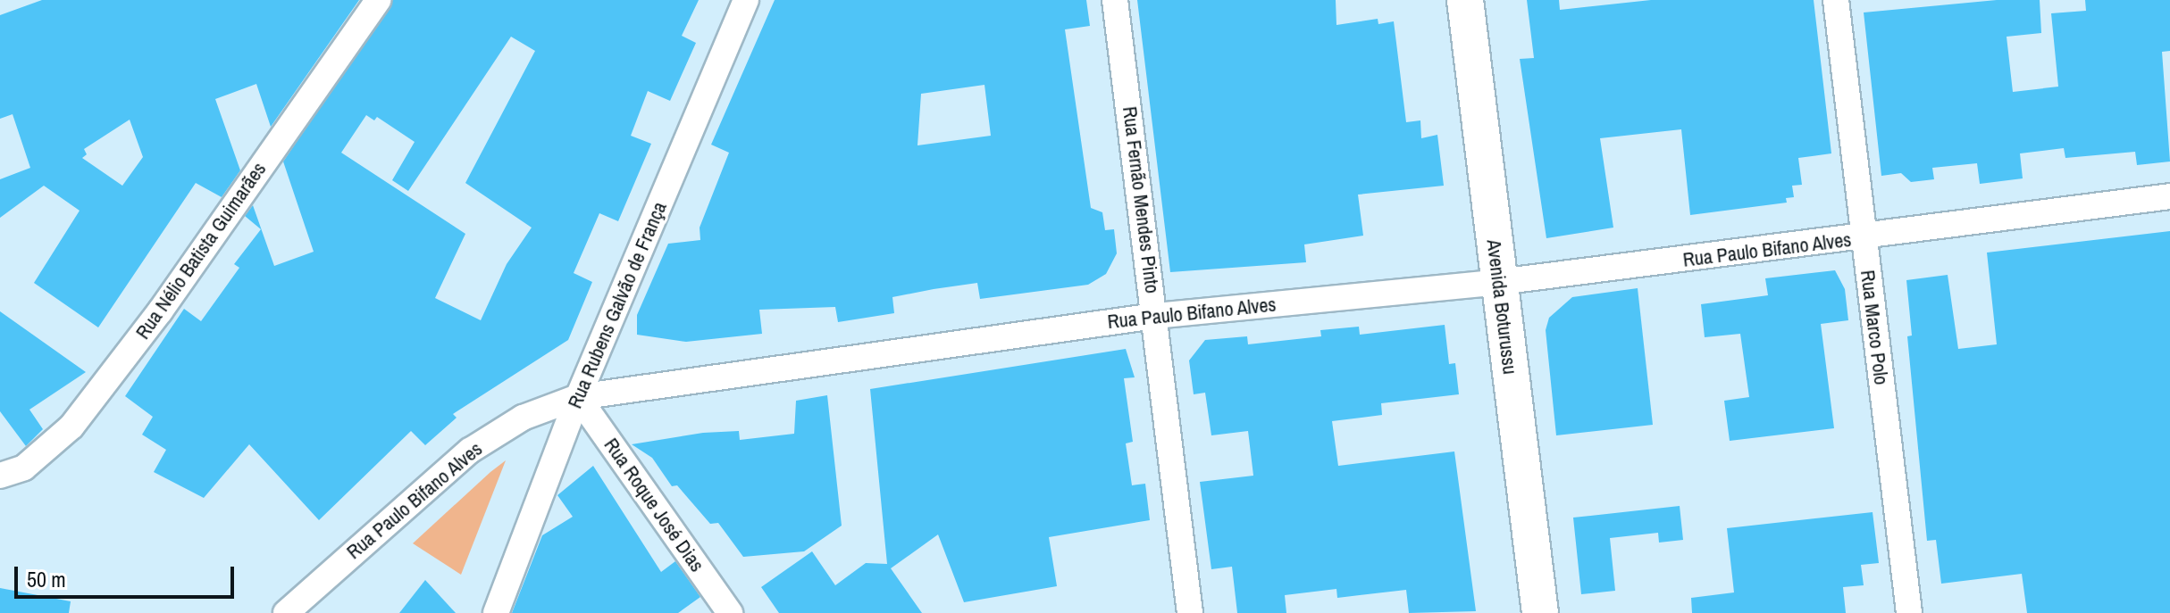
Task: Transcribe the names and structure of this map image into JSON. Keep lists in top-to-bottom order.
{
  "streets": {
    "main road": ["Avenida Boturussu"],
    "street": [
      "Rua Fernão Mendes Pinto",
      "Rua Paulo Bifano Alves",
      "Rua Nélio Batista Guimarães",
      "Rua Rubens Galvão de França",
      "Rua Marco Polo",
      "Rua Roque José Dias"
    ]
  },
  "crossings": [
    ["Rua Fernão Mendes Pinto", "Rua Paulo Bifano Alves"],
    ["Rua Paulo Bifano Alves", "Rua Rubens Galvão de França"],
    ["Rua Paulo Bifano Alves", "Avenida Boturussu"],
    ["Rua Paulo Bifano Alves", "Rua Marco Polo"],
    ["Rua Paulo Bifano Alves", "Rua Roque José Dias"],
    ["Rua Rubens Galvão de França", "Rua Roque José Dias"]
  ],
  "scale_bar": "50 m"
}
